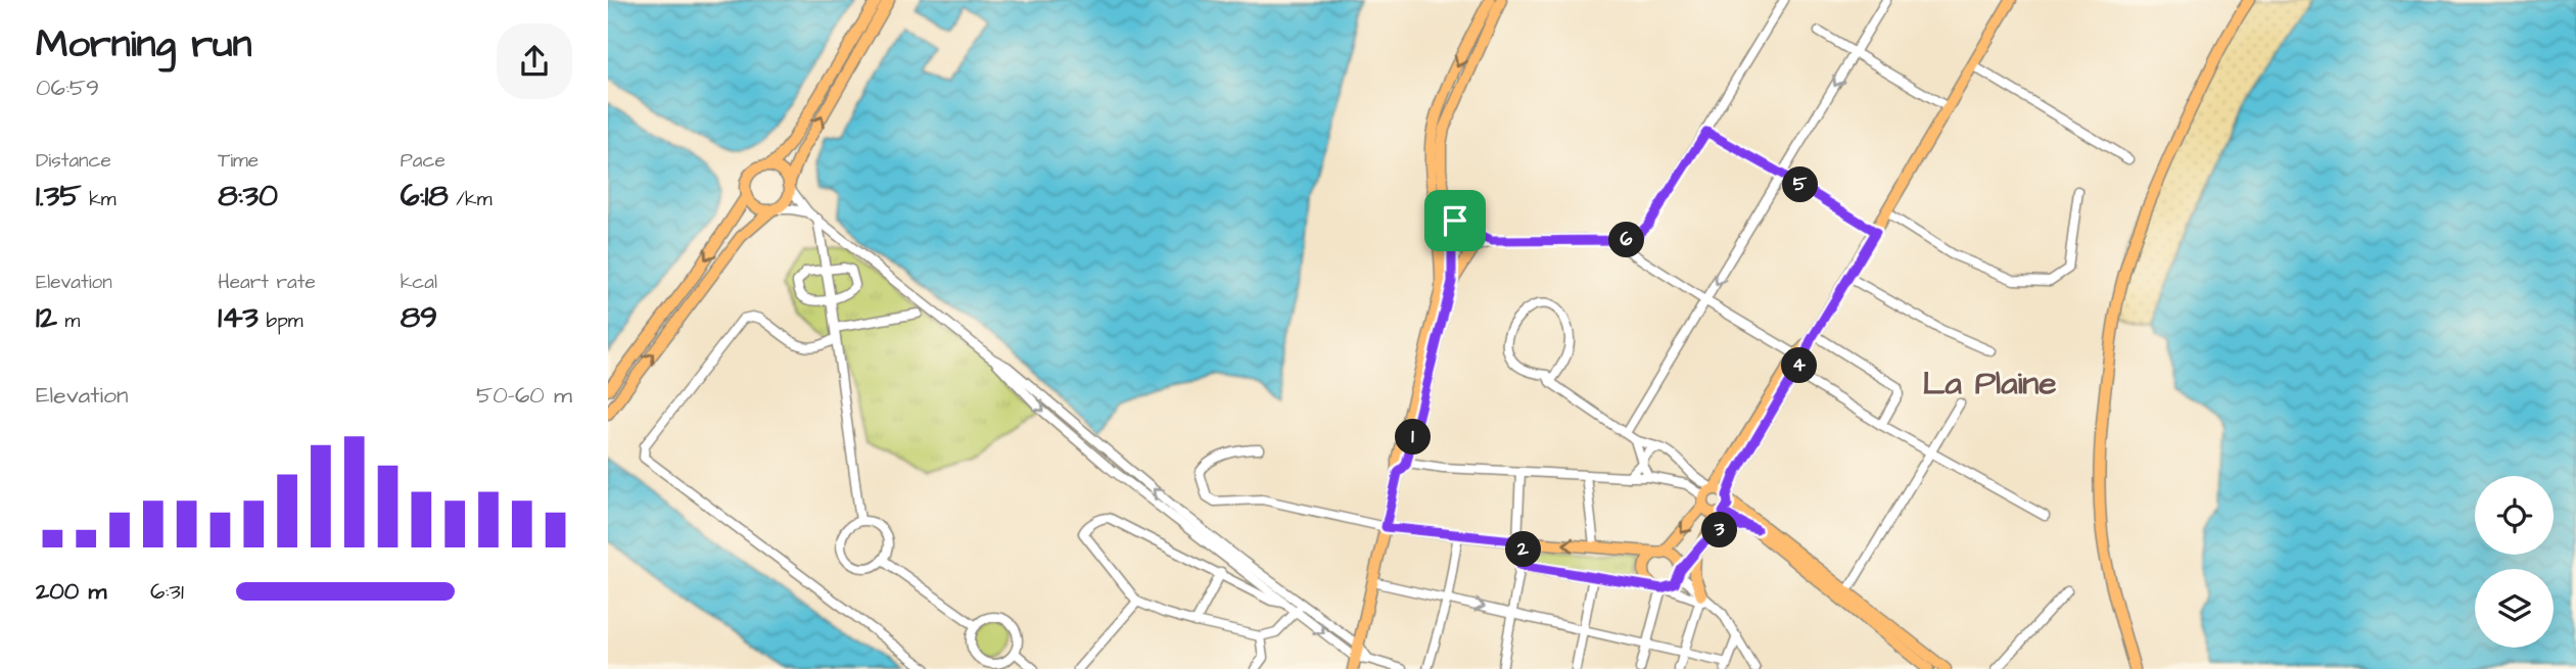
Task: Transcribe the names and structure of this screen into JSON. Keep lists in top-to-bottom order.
{
  "districts": ["La Plaine"],
  "page": {
    "heading": ["Morning run", "06:59"],
    "stats": [
      ["Distance", "1.35 km"],
      ["Time", "8:30"],
      ["Pace", "6:18 /km"],
      ["Elevation", "12 m"],
      ["Heart rate", "143 bpm"],
      ["kcal", "89"]
    ],
    "pins": [
      "5",
      "6",
      "4",
      "1",
      "3",
      "2"
    ],
    "chart": ["Elevation", "50–60 m"],
    "list": [
      {
        "name": "200 m",
        "note": "6:31"
      }
    ]
  }
}
